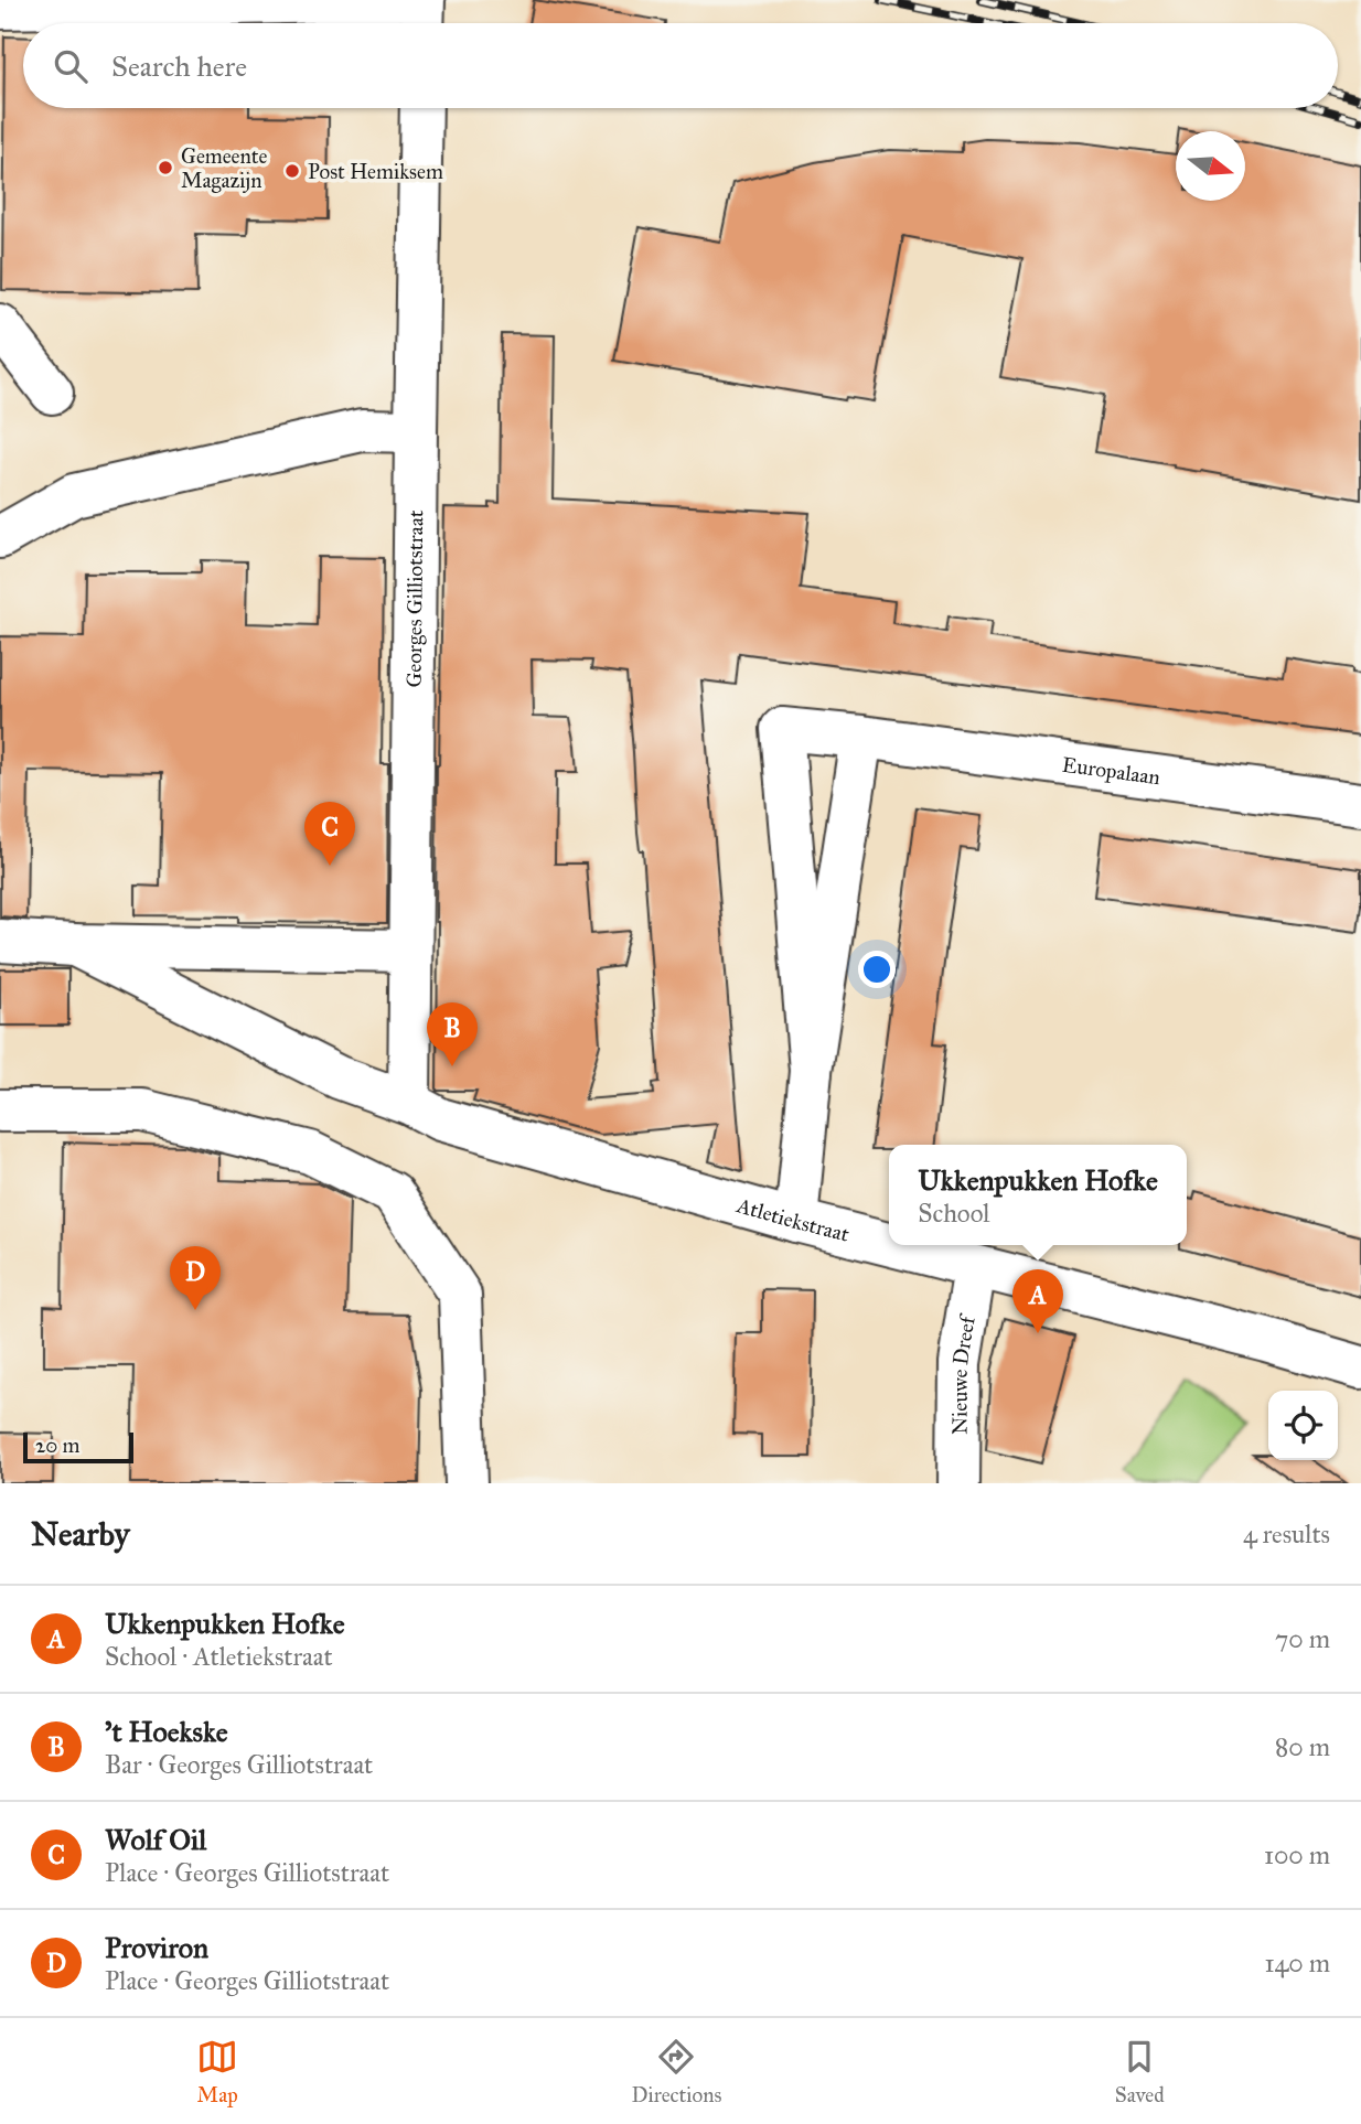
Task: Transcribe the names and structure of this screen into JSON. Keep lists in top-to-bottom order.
{
  "streets": {
    "street": [
      "Georges Gilliotstraat",
      "Europalaan",
      "Atletiekstraat",
      "Nieuwe Dreef"
    ]
  },
  "crossings": [
    ["Georges Gilliotstraat", "Atletiekstraat"],
    ["Europalaan", "Atletiekstraat"],
    ["Atletiekstraat", "Nieuwe Dreef"]
  ],
  "places": ["Gemeente Magazijn", "Post Hemiksem"],
  "scale_bar": "20 m",
  "north": "right",
  "page": {
    "search": "Search here",
    "pins": [
      "C",
      "B",
      "D",
      "A"
    ],
    "popup": ["Ukkenpukken Hofke", "School"],
    "scale": "20 m",
    "heading": ["Nearby", "4 results"],
    "list": [
      {
        "mark": "A",
        "name": "Ukkenpukken Hofke",
        "note": "School · Atletiekstraat",
        "value": "70 m"
      },
      {
        "mark": "B",
        "name": "'t Hoekske",
        "note": "Bar · Georges Gilliotstraat",
        "value": "80 m"
      },
      {
        "mark": "C",
        "name": "Wolf Oil",
        "note": "Place · Georges Gilliotstraat",
        "value": "100 m"
      },
      {
        "mark": "D",
        "name": "Proviron",
        "note": "Place · Georges Gilliotstraat",
        "value": "140 m"
      }
    ],
    "nav": ["Map", "Directions", "Saved"]
  }
}
